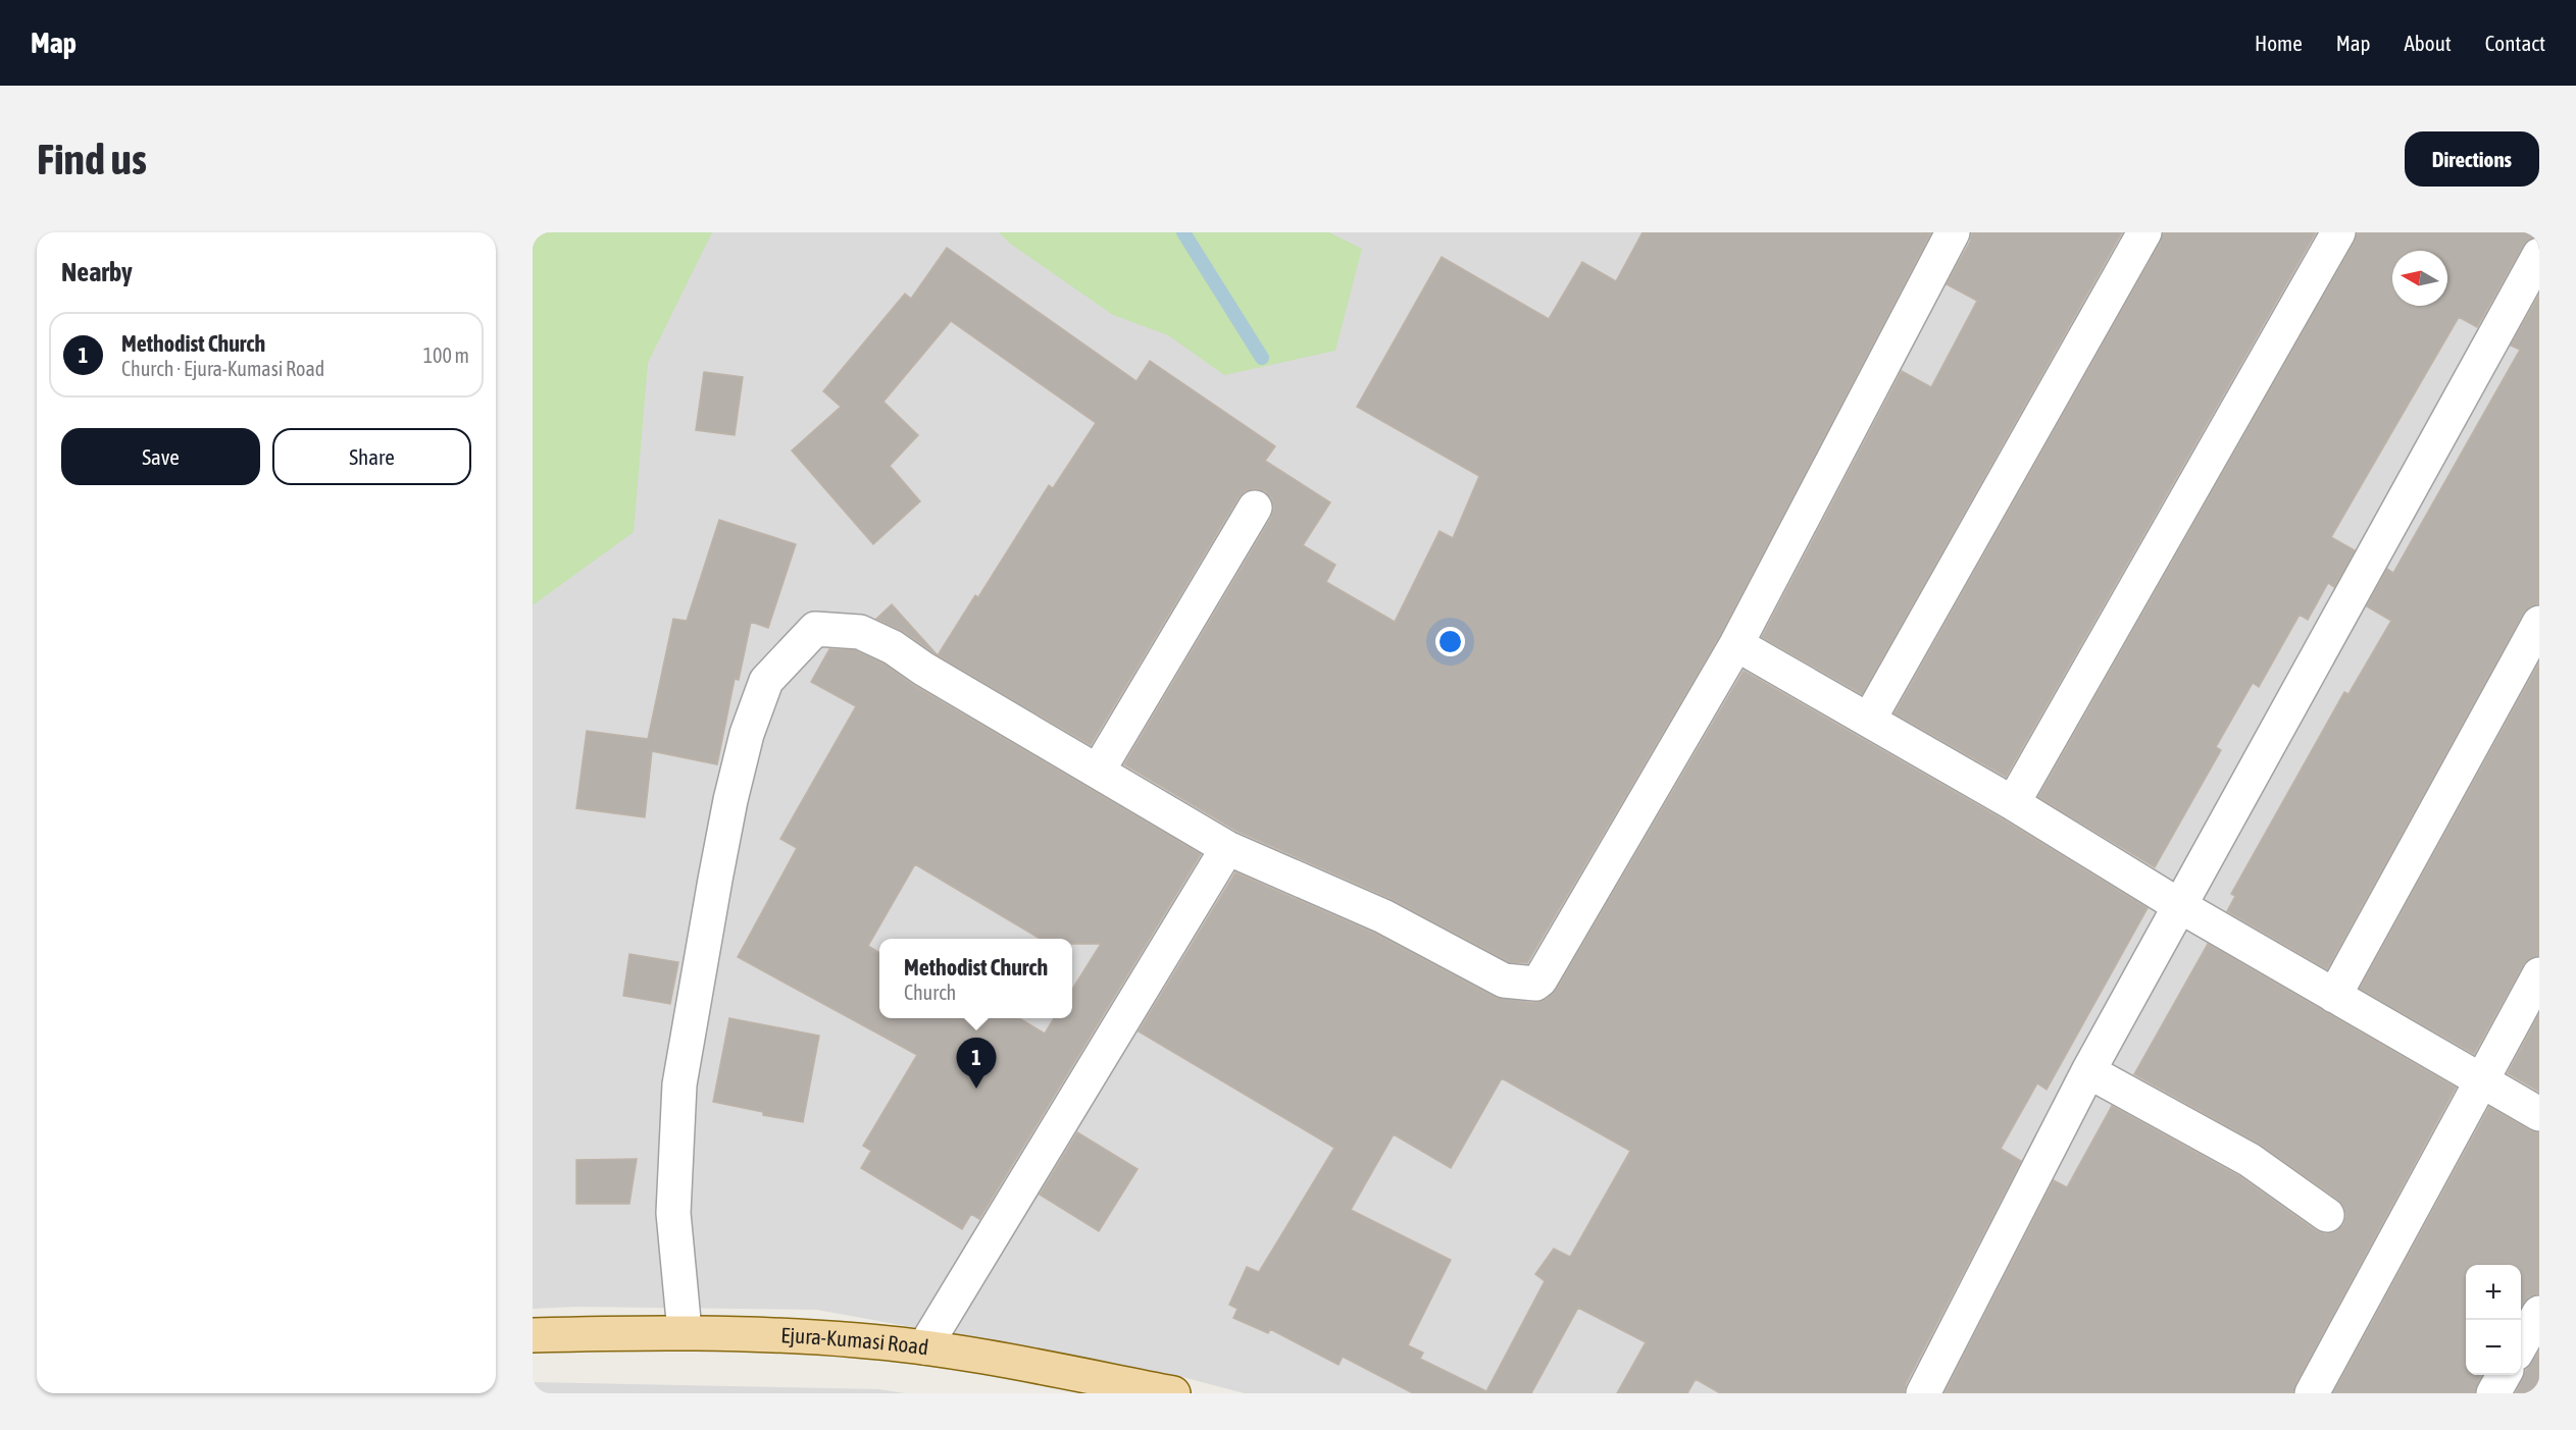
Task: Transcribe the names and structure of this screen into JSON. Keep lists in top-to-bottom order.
{
  "streets": {
    "main road": ["Ejura-Kumasi Road"]
  },
  "north": "left",
  "page": {
    "header": "Map",
    "nav": [
      "Home",
      "Map",
      "About",
      "Contact"
    ],
    "buttons": [
      "Directions",
      ["Save", "Share"]
    ],
    "title": "Find us",
    "heading": "Nearby",
    "list": [
      {
        "mark": "1",
        "name": "Methodist Church",
        "note": "Church · Ejura-Kumasi Road",
        "value": "100 m"
      }
    ],
    "popup": ["Methodist Church", "Church"],
    "pins": "1",
    "map_buttons": ["+", "−"]
  }
}
